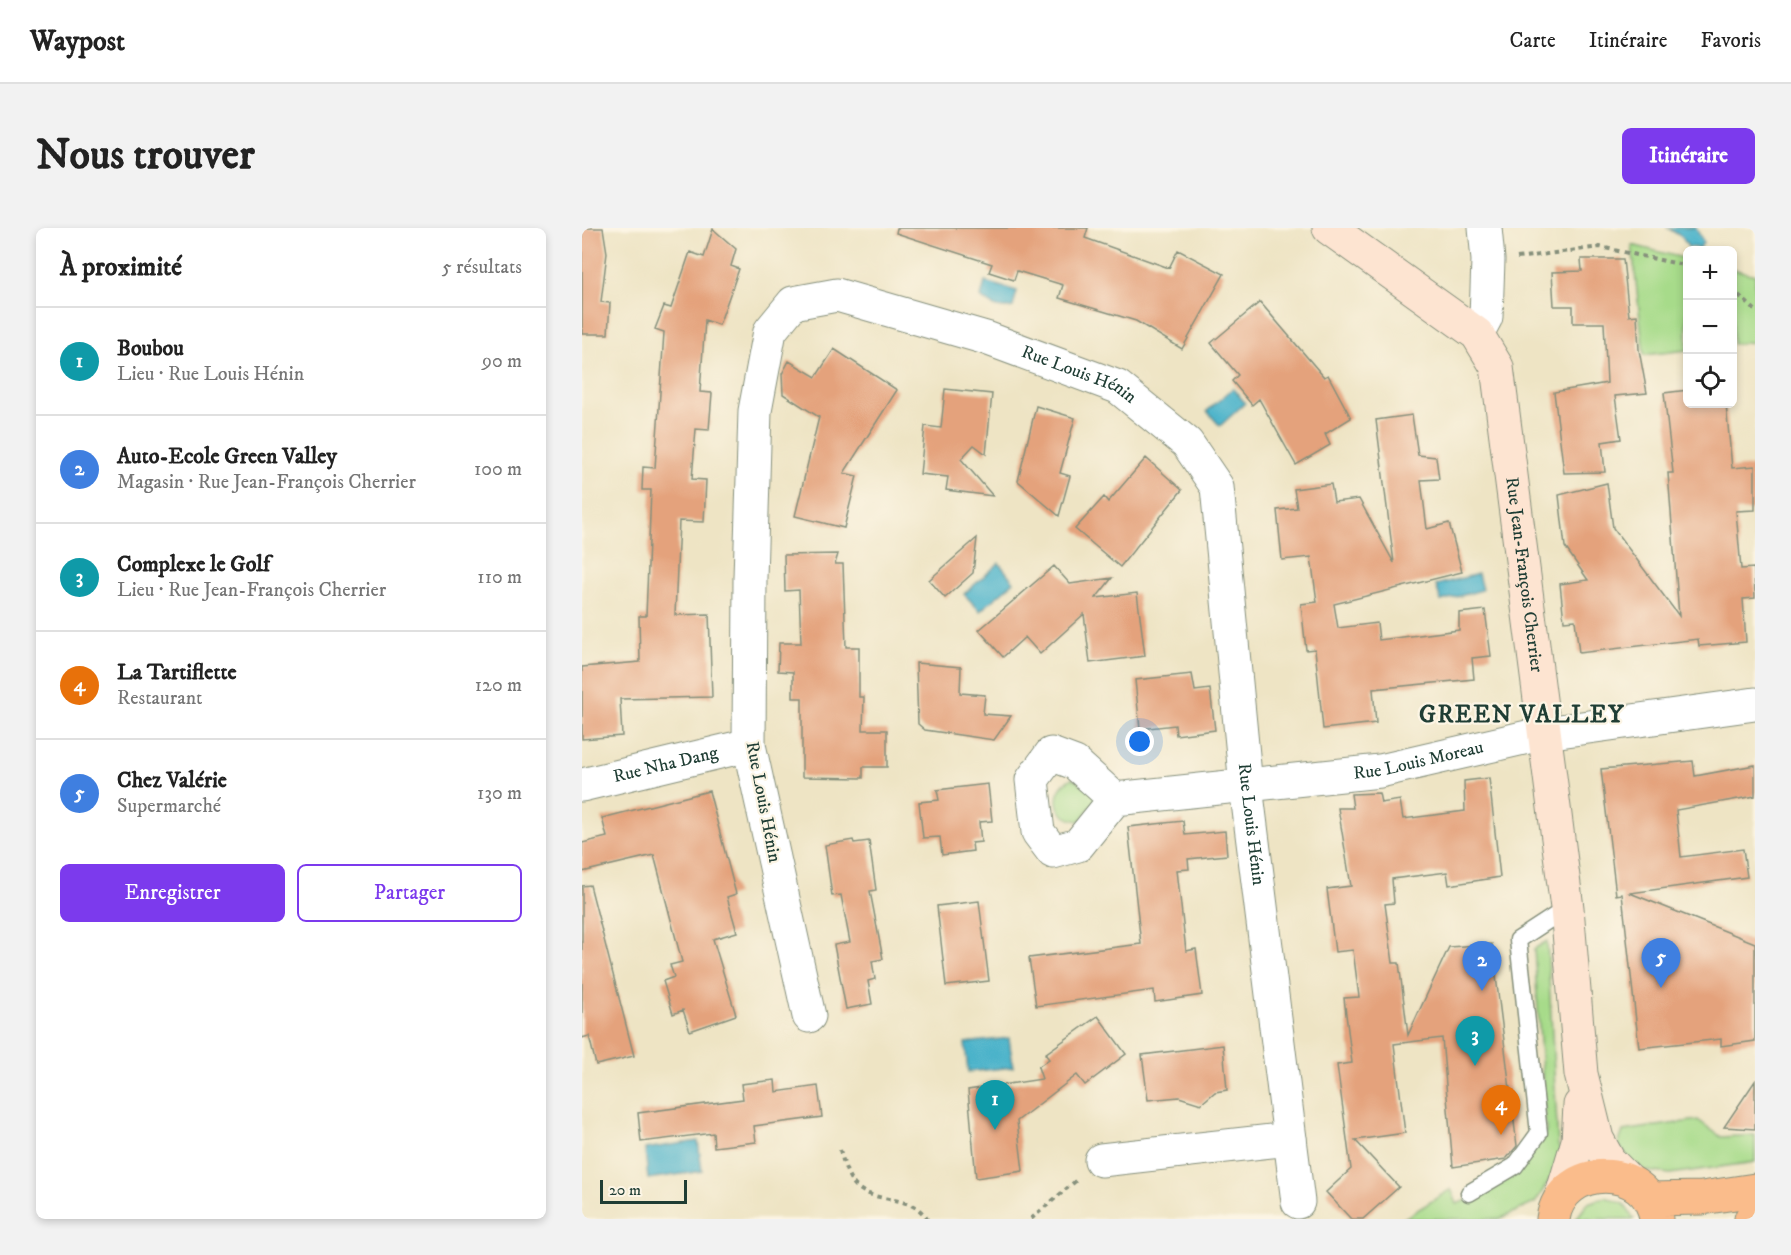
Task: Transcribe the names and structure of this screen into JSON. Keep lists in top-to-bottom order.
{
  "streets": {
    "main road": ["Rue Jean-François Cherrier"],
    "street": ["Rue Louis Hénin", "Rue Louis Moreau", "Rue Nha Dang"]
  },
  "crossings": [
    ["Rue Louis Hénin", "Rue Louis Moreau"],
    ["Rue Louis Hénin", "Rue Nha Dang"],
    ["Rue Jean-François Cherrier", "Rue Louis Moreau"]
  ],
  "districts": ["GREEN VALLEY"],
  "scale_bar": "20 m",
  "page": {
    "header": "Waypost",
    "nav": ["Carte", "Itinéraire", "Favoris"],
    "buttons": [
      "Itinéraire",
      ["Enregistrer", "Partager"]
    ],
    "title": "Nous trouver",
    "heading": ["À proximité", "5 résultats"],
    "map_buttons": ["+", "−"],
    "list": [
      {
        "mark": "1",
        "name": "Boubou",
        "note": "Lieu · Rue Louis Hénin",
        "value": "90 m"
      },
      {
        "mark": "2",
        "name": "Auto-Ecole Green Valley",
        "note": "Magasin · Rue Jean-François Cherrier",
        "value": "100 m"
      },
      {
        "mark": "3",
        "name": "Complexe le Golf",
        "note": "Lieu · Rue Jean-François Cherrier",
        "value": "110 m"
      },
      {
        "mark": "4",
        "name": "La Tartiflette",
        "note": "Restaurant",
        "value": "120 m"
      },
      {
        "mark": "5",
        "name": "Chez Valérie",
        "note": "Supermarché",
        "value": "130 m"
      }
    ],
    "pins": [
      "5",
      "2",
      "3",
      "1",
      "4"
    ],
    "scale": "20 m"
  }
}
